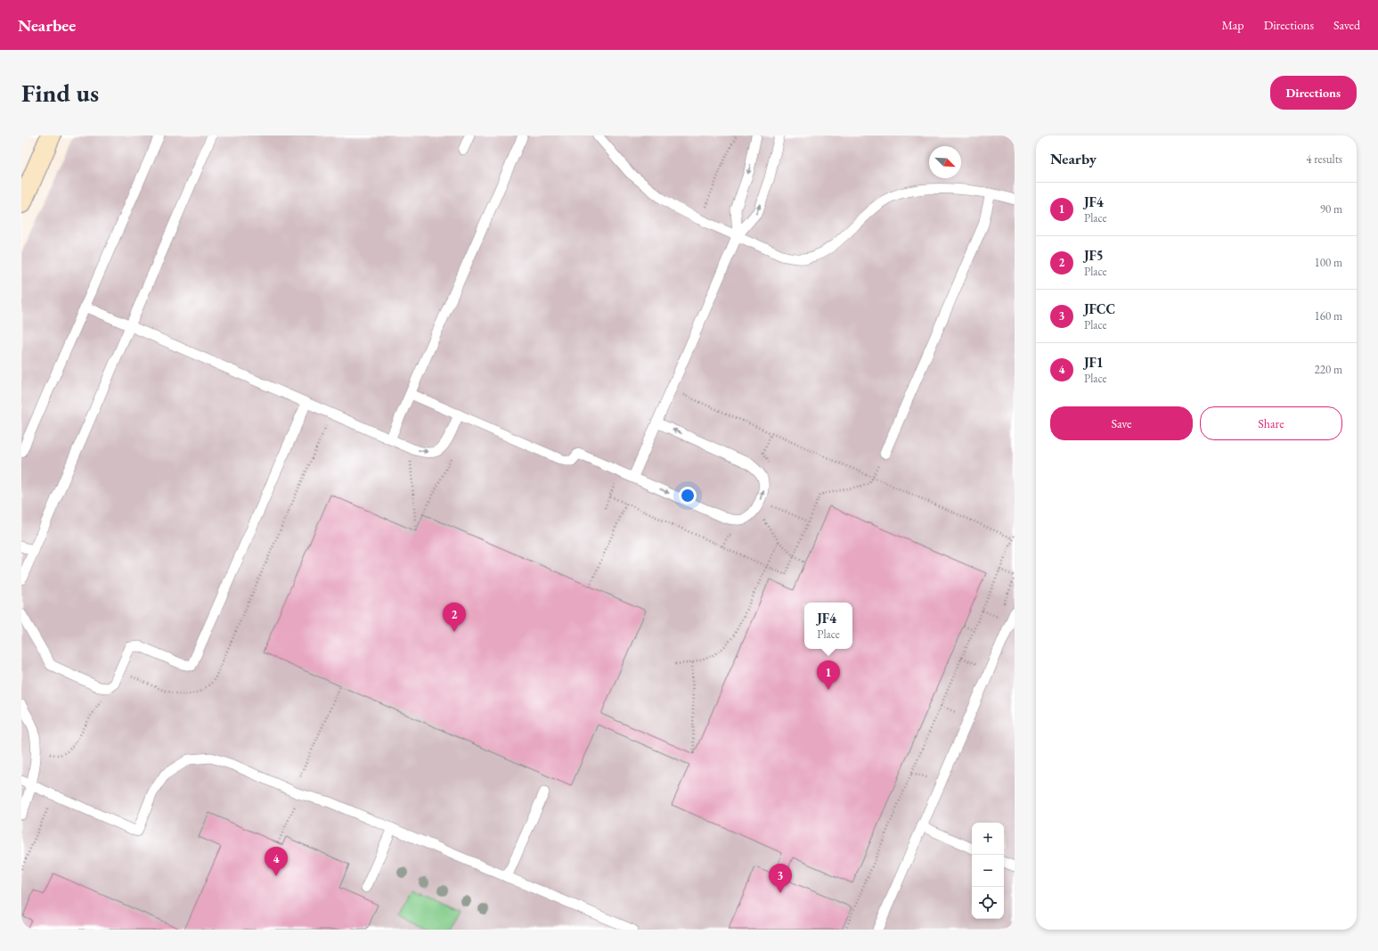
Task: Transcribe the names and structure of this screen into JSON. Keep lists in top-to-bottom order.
{
  "north": "bottom right",
  "page": {
    "header": "Nearbee",
    "nav": ["Map", "Directions", "Saved"],
    "buttons": [
      "Directions",
      ["Save", "Share"]
    ],
    "title": "Find us",
    "heading": ["Nearby", "4 results"],
    "list": [
      {
        "mark": "1",
        "name": "JF4",
        "note": "Place",
        "value": "90 m"
      },
      {
        "mark": "2",
        "name": "JF5",
        "note": "Place",
        "value": "100 m"
      },
      {
        "mark": "3",
        "name": "JFCC",
        "note": "Place",
        "value": "160 m"
      },
      {
        "mark": "4",
        "name": "JF1",
        "note": "Place",
        "value": "220 m"
      }
    ],
    "popup": ["JF4", "Place"],
    "pins": [
      "2",
      "1",
      "4",
      "3"
    ],
    "map_buttons": ["+", "−"]
  }
}
